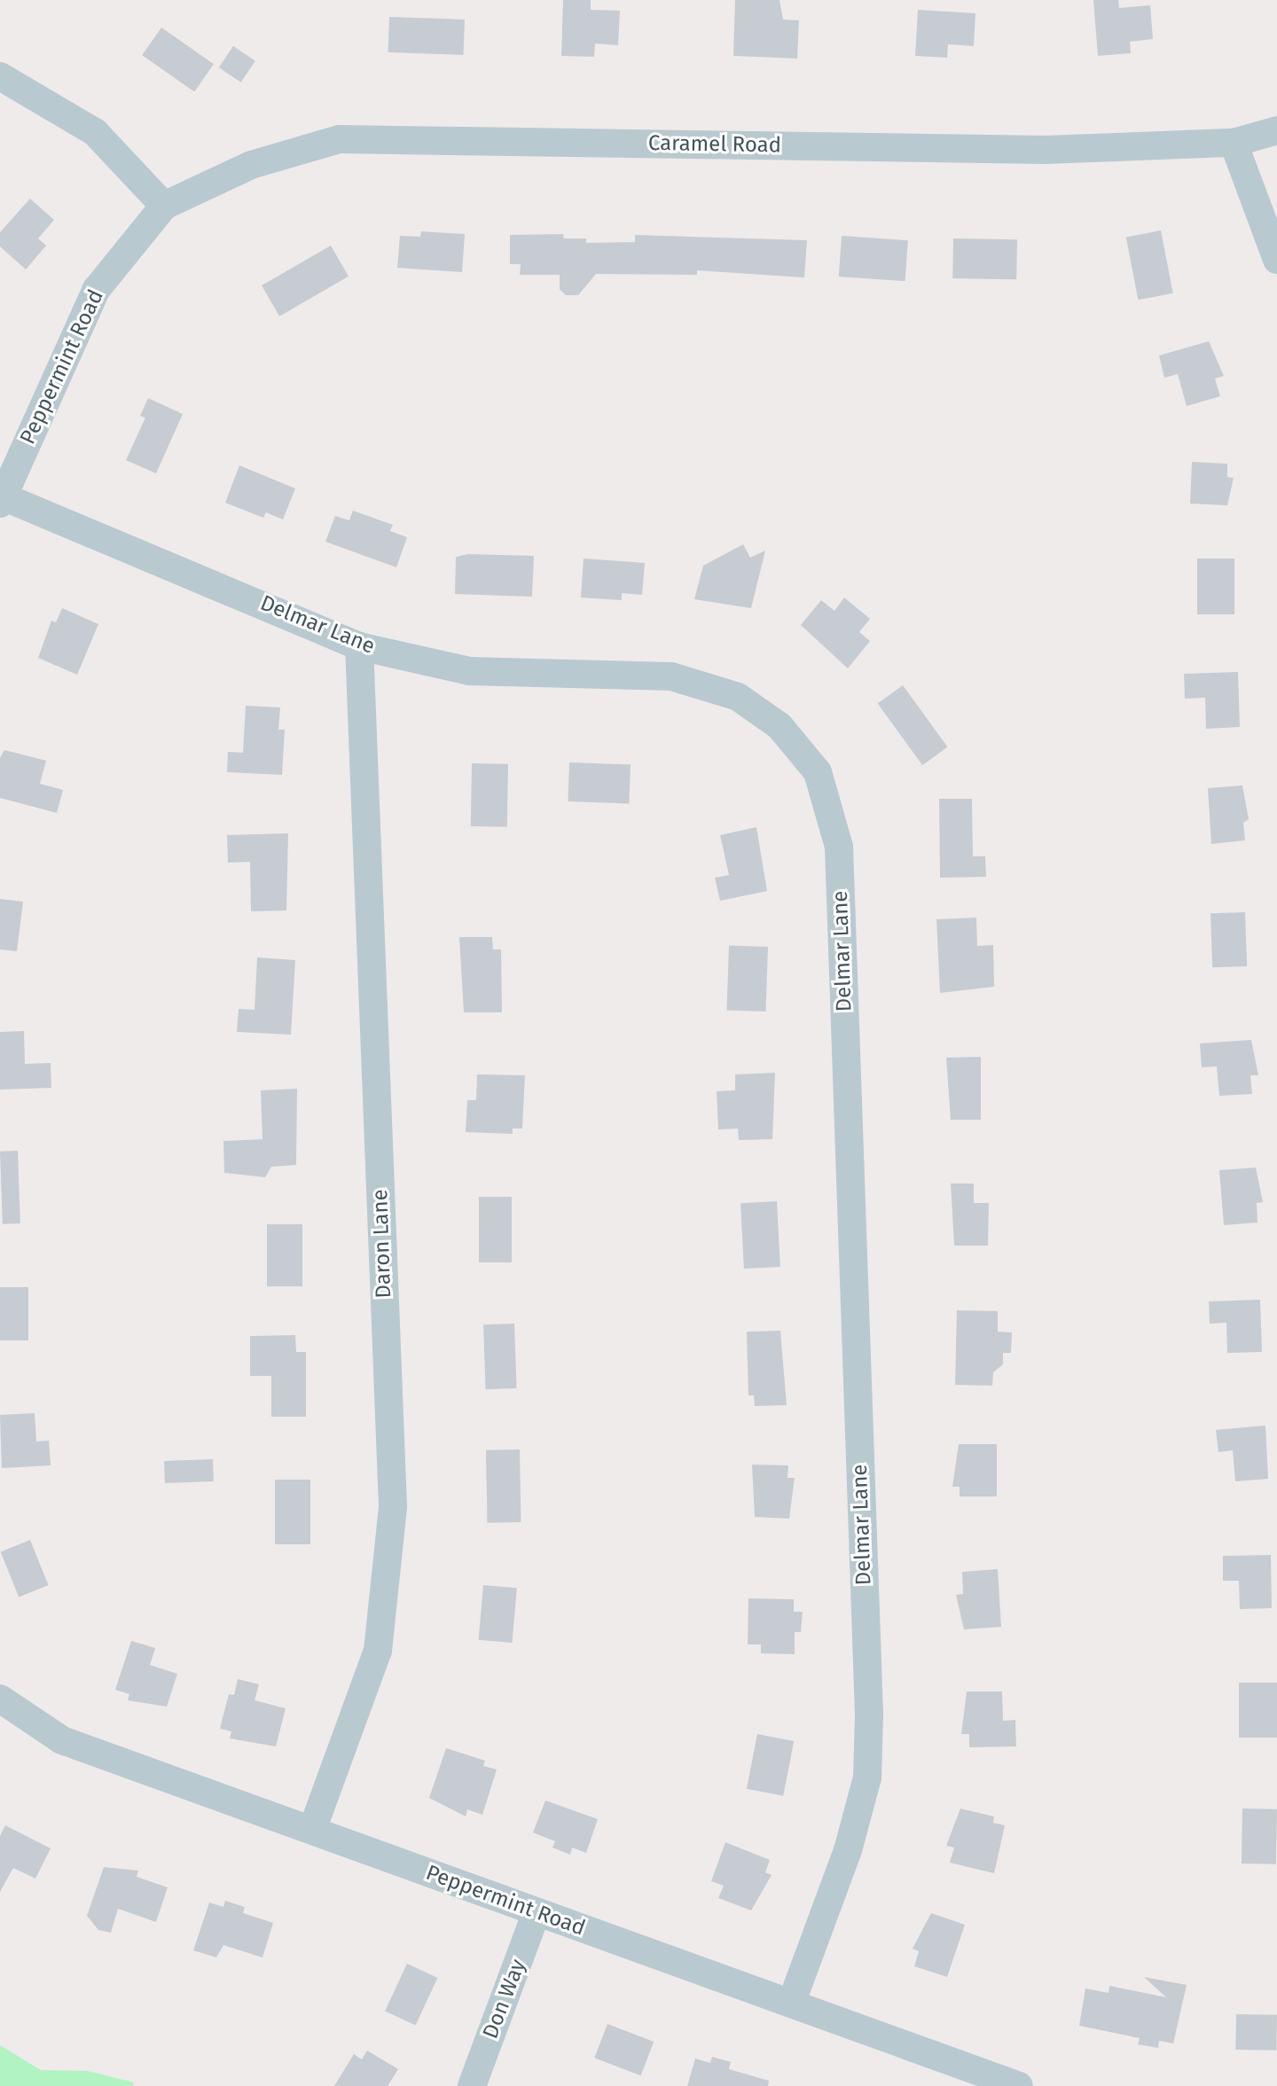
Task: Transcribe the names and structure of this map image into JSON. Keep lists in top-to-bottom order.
{
  "streets": {
    "street": [
      "Caramel Road",
      "Peppermint Road",
      "Delmar Lane",
      "Daron Lane",
      "Don Way"
    ]
  },
  "crossings": [
    ["Caramel Road", "Peppermint Road"],
    ["Peppermint Road", "Delmar Lane"],
    ["Peppermint Road", "Daron Lane"],
    ["Peppermint Road", "Don Way"],
    ["Delmar Lane", "Daron Lane"]
  ]
}
